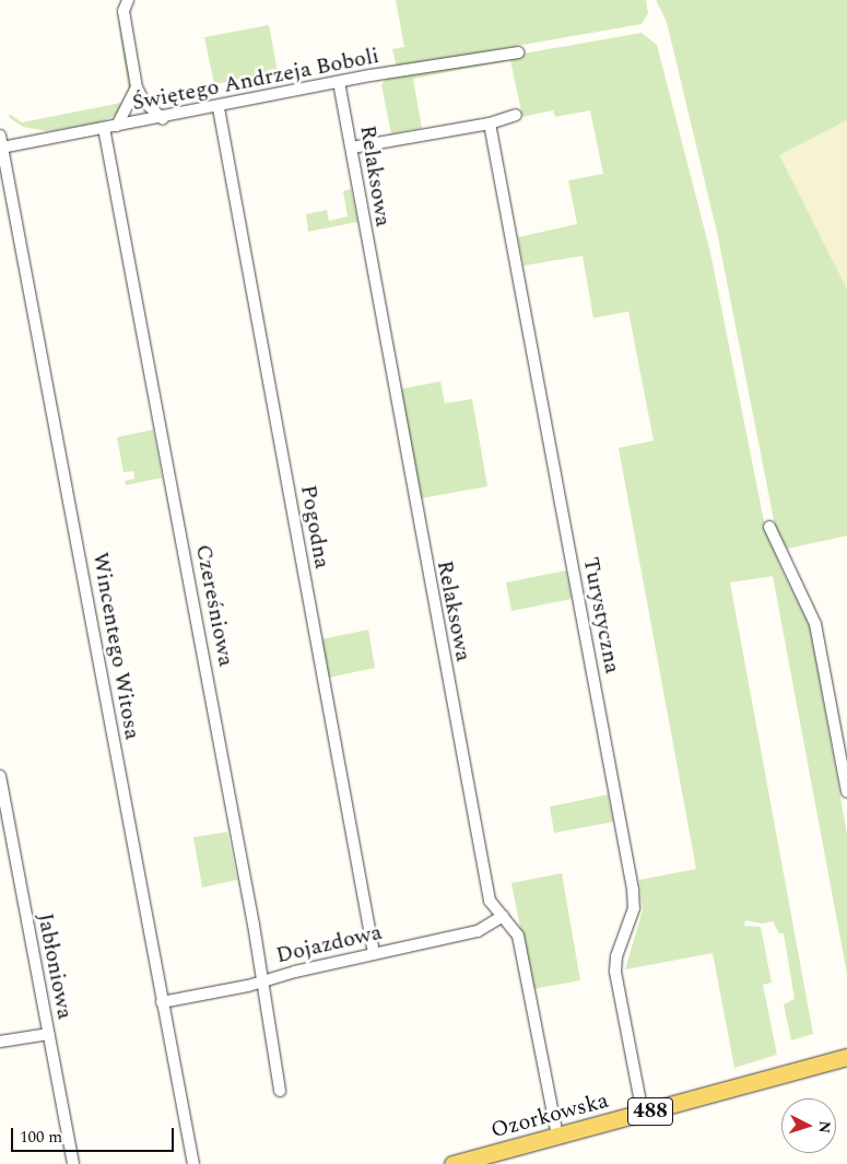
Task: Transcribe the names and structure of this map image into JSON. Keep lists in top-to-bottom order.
{
  "streets": {
    "main road": ["488", "Ozorkowska"],
    "street": [
      "Świętego Andrzeja Boboli",
      "Relaksowa",
      "Pogodna",
      "Czereśniowa",
      "Turystyczna",
      "Wincentego Witosa",
      "Dojazdowa",
      "Jabłoniowa"
    ]
  },
  "crossings": [
    ["Świętego Andrzeja Boboli", "Relaksowa"],
    ["Świętego Andrzeja Boboli", "Pogodna"],
    ["Świętego Andrzeja Boboli", "Czereśniowa"],
    ["Świętego Andrzeja Boboli", "Wincentego Witosa"],
    ["Relaksowa", "Dojazdowa"],
    ["Relaksowa", "Ozorkowska"],
    ["Pogodna", "Dojazdowa"],
    ["Czereśniowa", "Dojazdowa"],
    ["Turystyczna", "Ozorkowska"],
    ["Wincentego Witosa", "Dojazdowa"]
  ],
  "scale_bar": "100 m",
  "north": "right"
}
